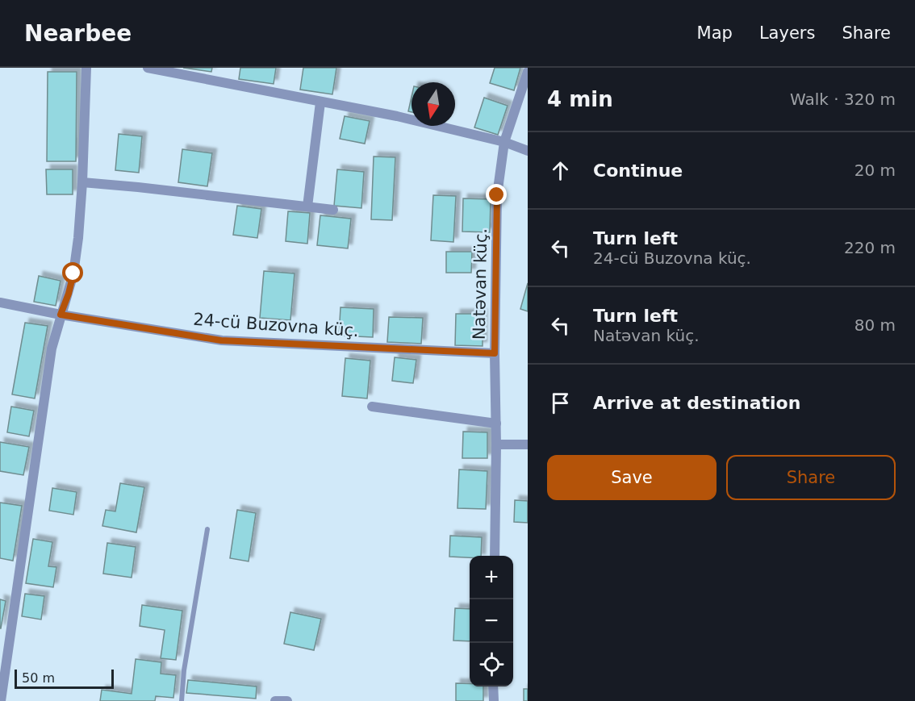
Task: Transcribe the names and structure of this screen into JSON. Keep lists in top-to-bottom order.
{
  "streets": {
    "street": ["Natəvan küç.", "24-cü Buzovna küç."]
  },
  "crossings": [
    ["Natəvan küç.", "24-cü Buzovna küç."]
  ],
  "scale_bar": "50 m",
  "north": "bottom",
  "page": {
    "header": "Nearbee",
    "nav": ["Map", "Layers", "Share"],
    "heading": ["4 min", "Walk · 320 m"],
    "list": [
      ["Continue", "20 m"],
      ["Turn left", "24-cü Buzovna küç.", "220 m"],
      ["Turn left", "Natəvan küç.", "80 m"],
      "Arrive at destination"
    ],
    "buttons": ["Save", "Share"],
    "map_buttons": ["+", "−"],
    "scale": "50 m"
  }
}
